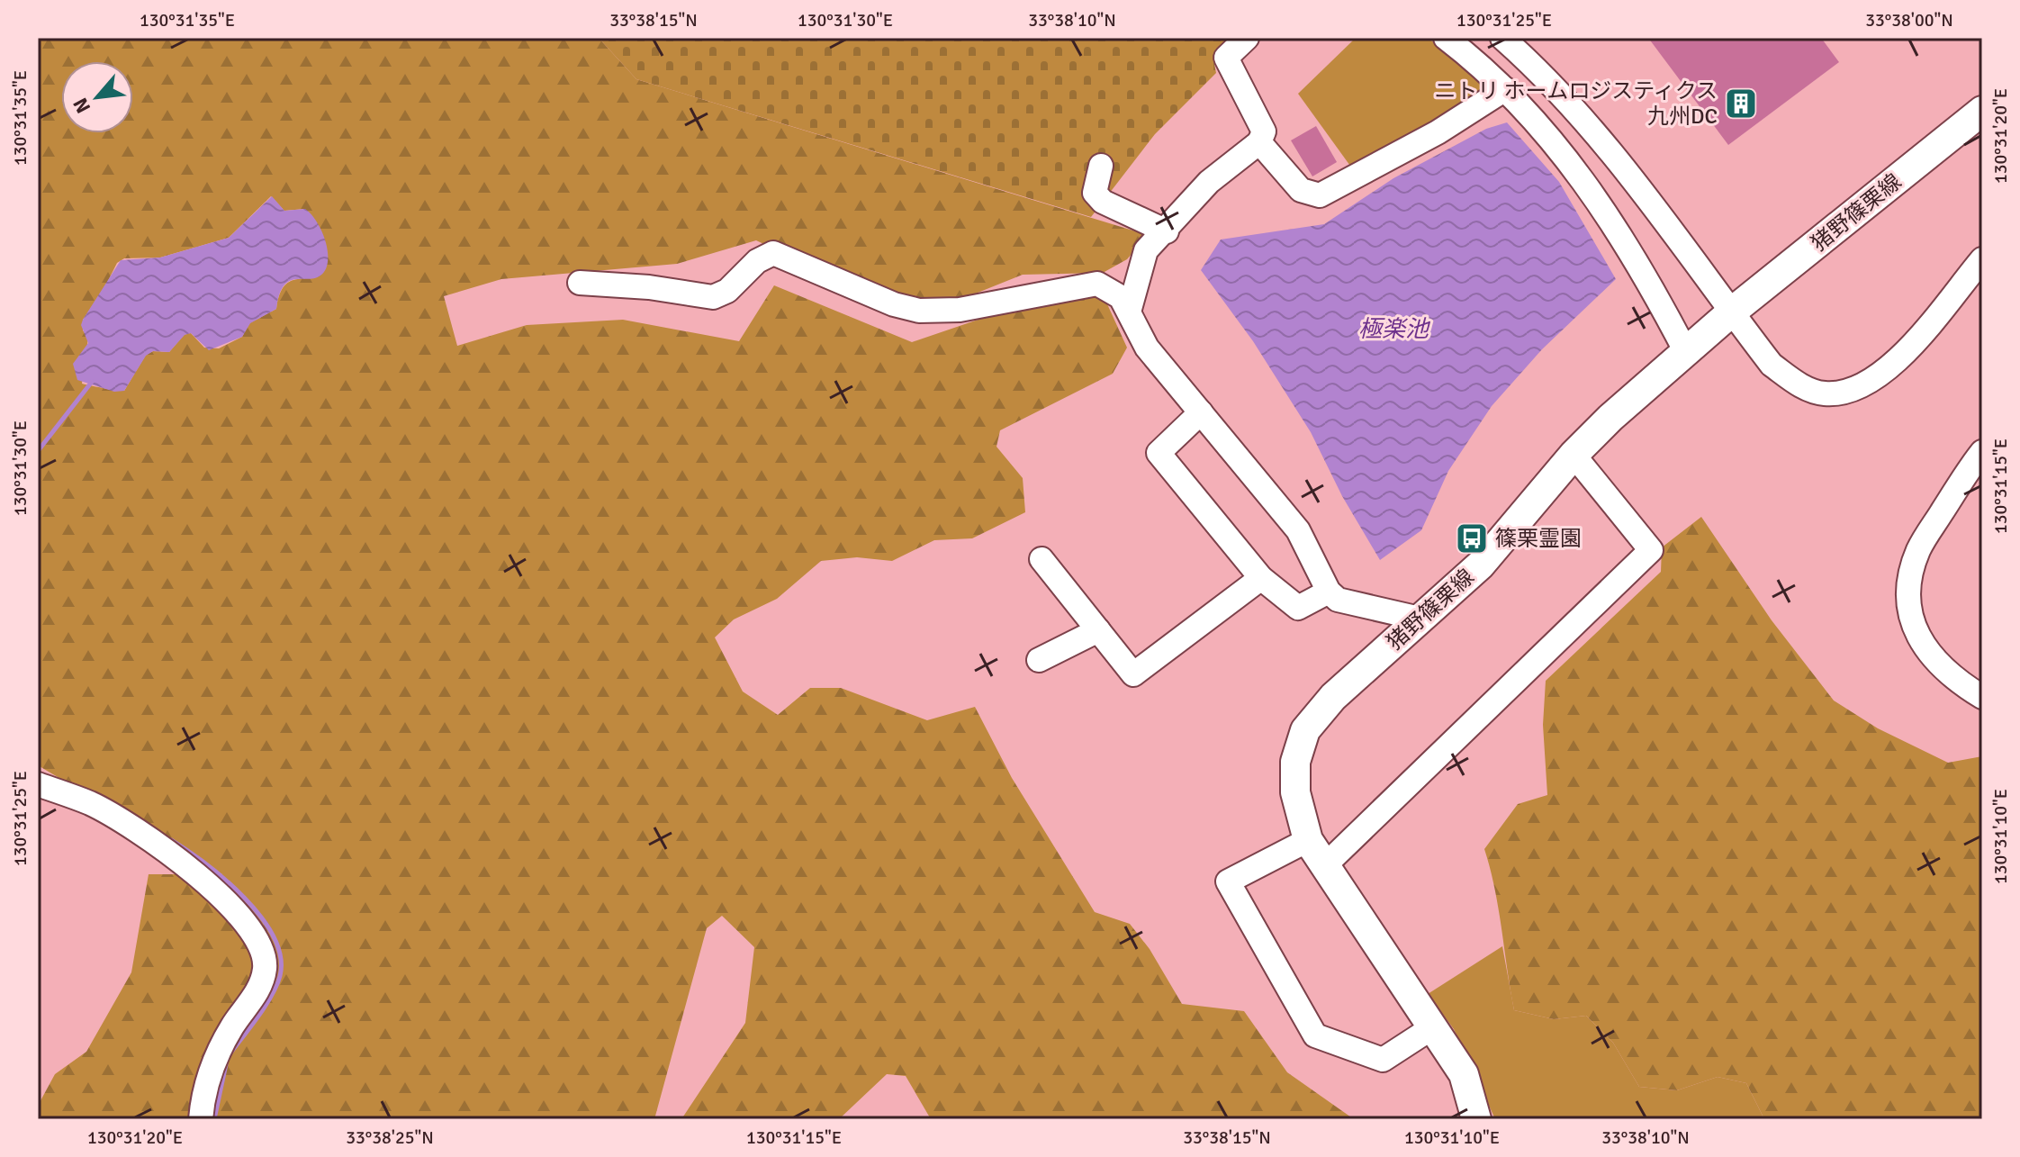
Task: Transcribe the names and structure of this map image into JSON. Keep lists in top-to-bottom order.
{
  "streets": {
    "main road": ["猪野篠栗線"]
  },
  "water": ["極楽池"],
  "places": {
    "building": ["ニトリ ホームロジスティクス 九州DC"],
    "bus stop": ["篠栗霊園"]
  },
  "north": "bottom left",
  "coordinates": [
    "130°31'35\"E",
    "33°38'15\"N",
    "130°31'30\"E",
    "33°38'10\"N",
    "130°31'25\"E",
    "33°38'00\"N",
    "130°31'20\"E",
    "130°31'15\"E",
    "130°31'10\"E",
    "33°38'25\"N"
  ]
}
